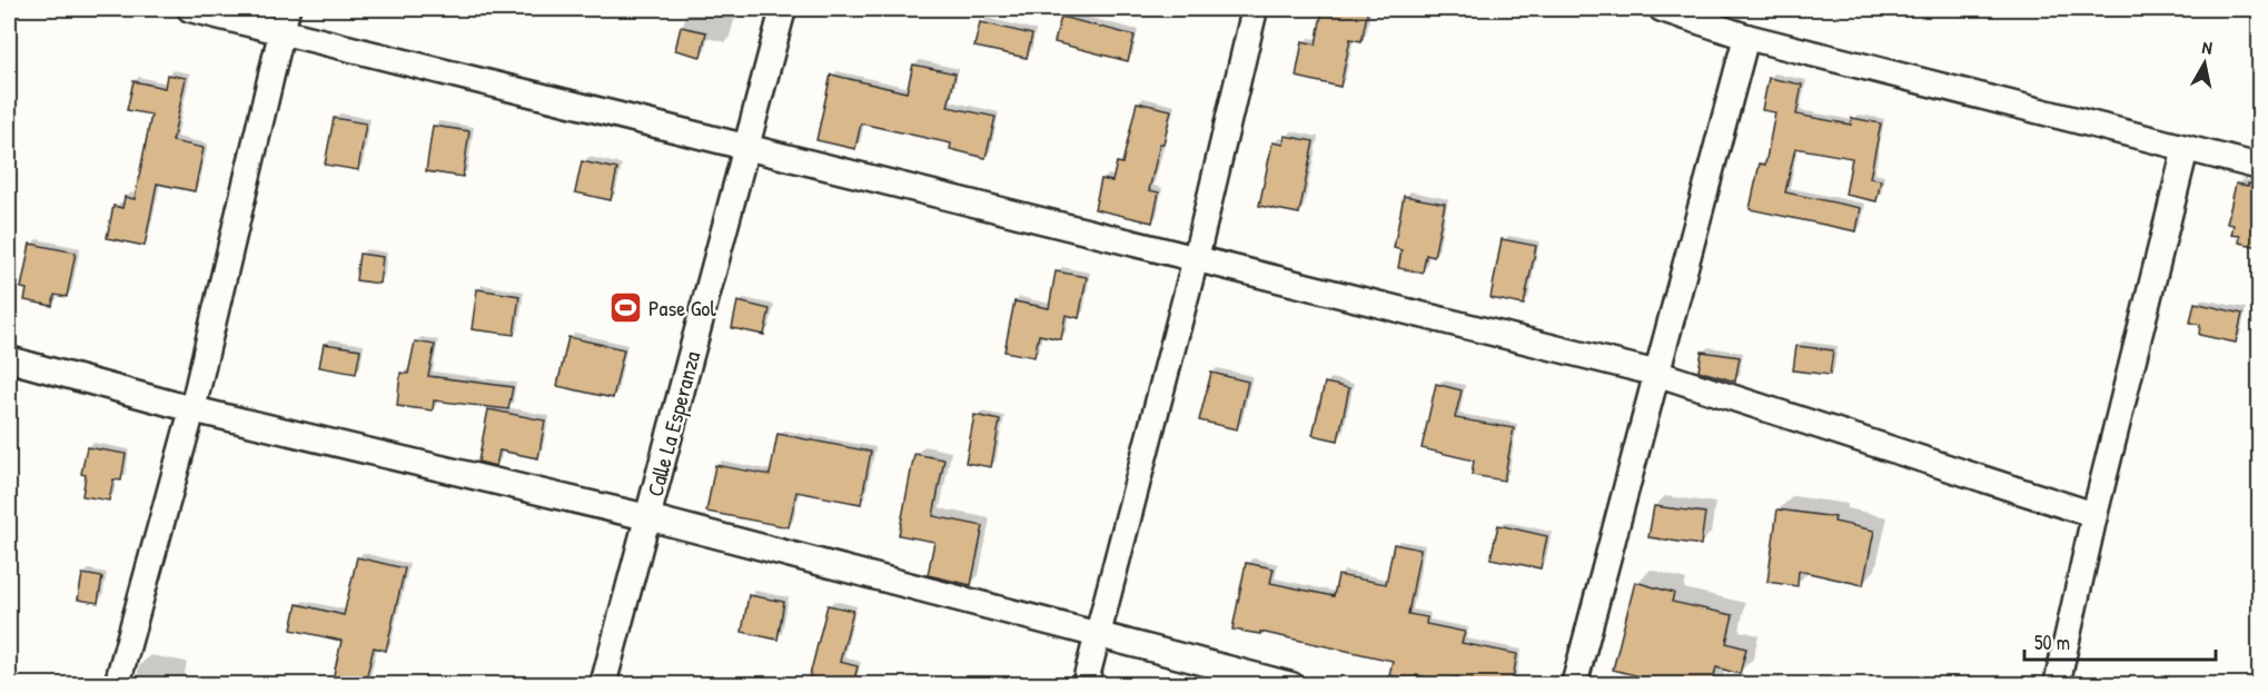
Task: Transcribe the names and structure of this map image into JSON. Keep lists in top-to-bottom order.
{
  "streets": {
    "street": ["Calle La Esperanza"]
  },
  "places": {
    "sports": ["Pase Gol"]
  },
  "scale_bar": "50 m",
  "north": "top"
}
